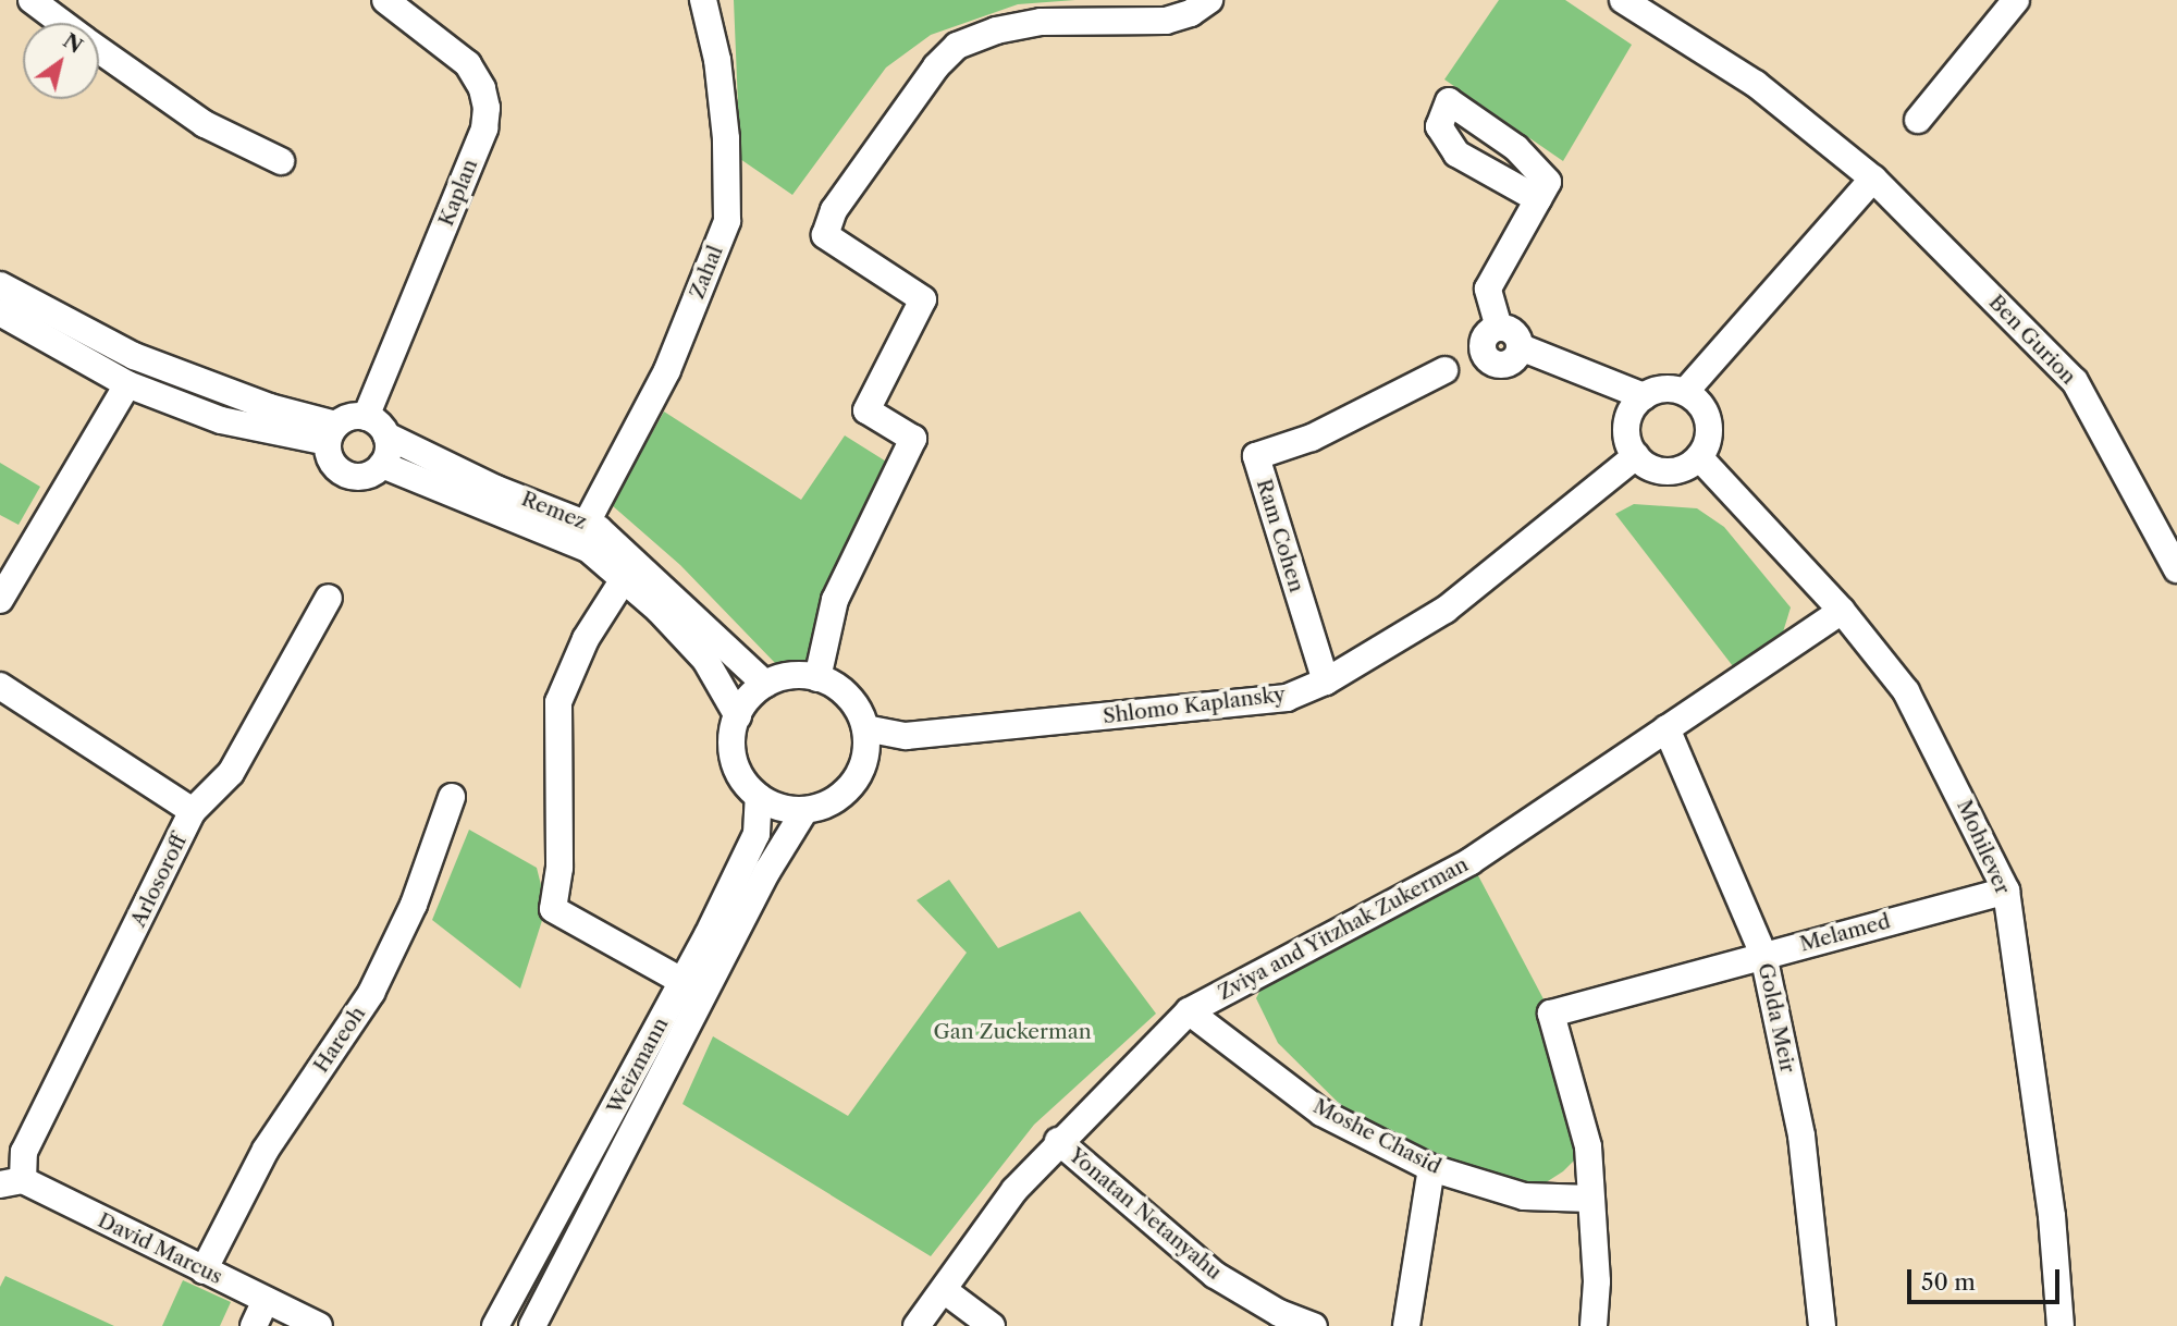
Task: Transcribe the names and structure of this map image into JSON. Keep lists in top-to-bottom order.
{
  "streets": {
    "street": [
      "Kaplan",
      "Zahal",
      "Ben Gurion",
      "Remez",
      "Ram Cohen",
      "Shlomo Kaplansky",
      "Mohilever",
      "Arlosoroff",
      "Zviya and Yitzhak Zukerman",
      "Melamed",
      "Golda Meir",
      "Hareoh",
      "Weizmann",
      "Moshe Chasid",
      "Yonatan Netanyahu",
      "David Marcus"
    ]
  },
  "crossings": [
    ["Kaplan", "Remez"],
    ["Zahal", "Remez"],
    ["Remez", "Weizmann"],
    ["Ram Cohen", "Shlomo Kaplansky"],
    ["Shlomo Kaplansky", "Mohilever"],
    ["Mohilever", "Zviya and Yitzhak Zukerman"],
    ["Mohilever", "Melamed"],
    ["Arlosoroff", "David Marcus"],
    ["Zviya and Yitzhak Zukerman", "Golda Meir"],
    ["Zviya and Yitzhak Zukerman", "Moshe Chasid"],
    ["Zviya and Yitzhak Zukerman", "Yonatan Netanyahu"],
    ["Melamed", "Golda Meir"],
    ["Melamed", "Moshe Chasid"],
    ["Hareoh", "David Marcus"]
  ],
  "parks": ["Gan Zuckerman"],
  "scale_bar": "50 m",
  "north": "top right"
}
